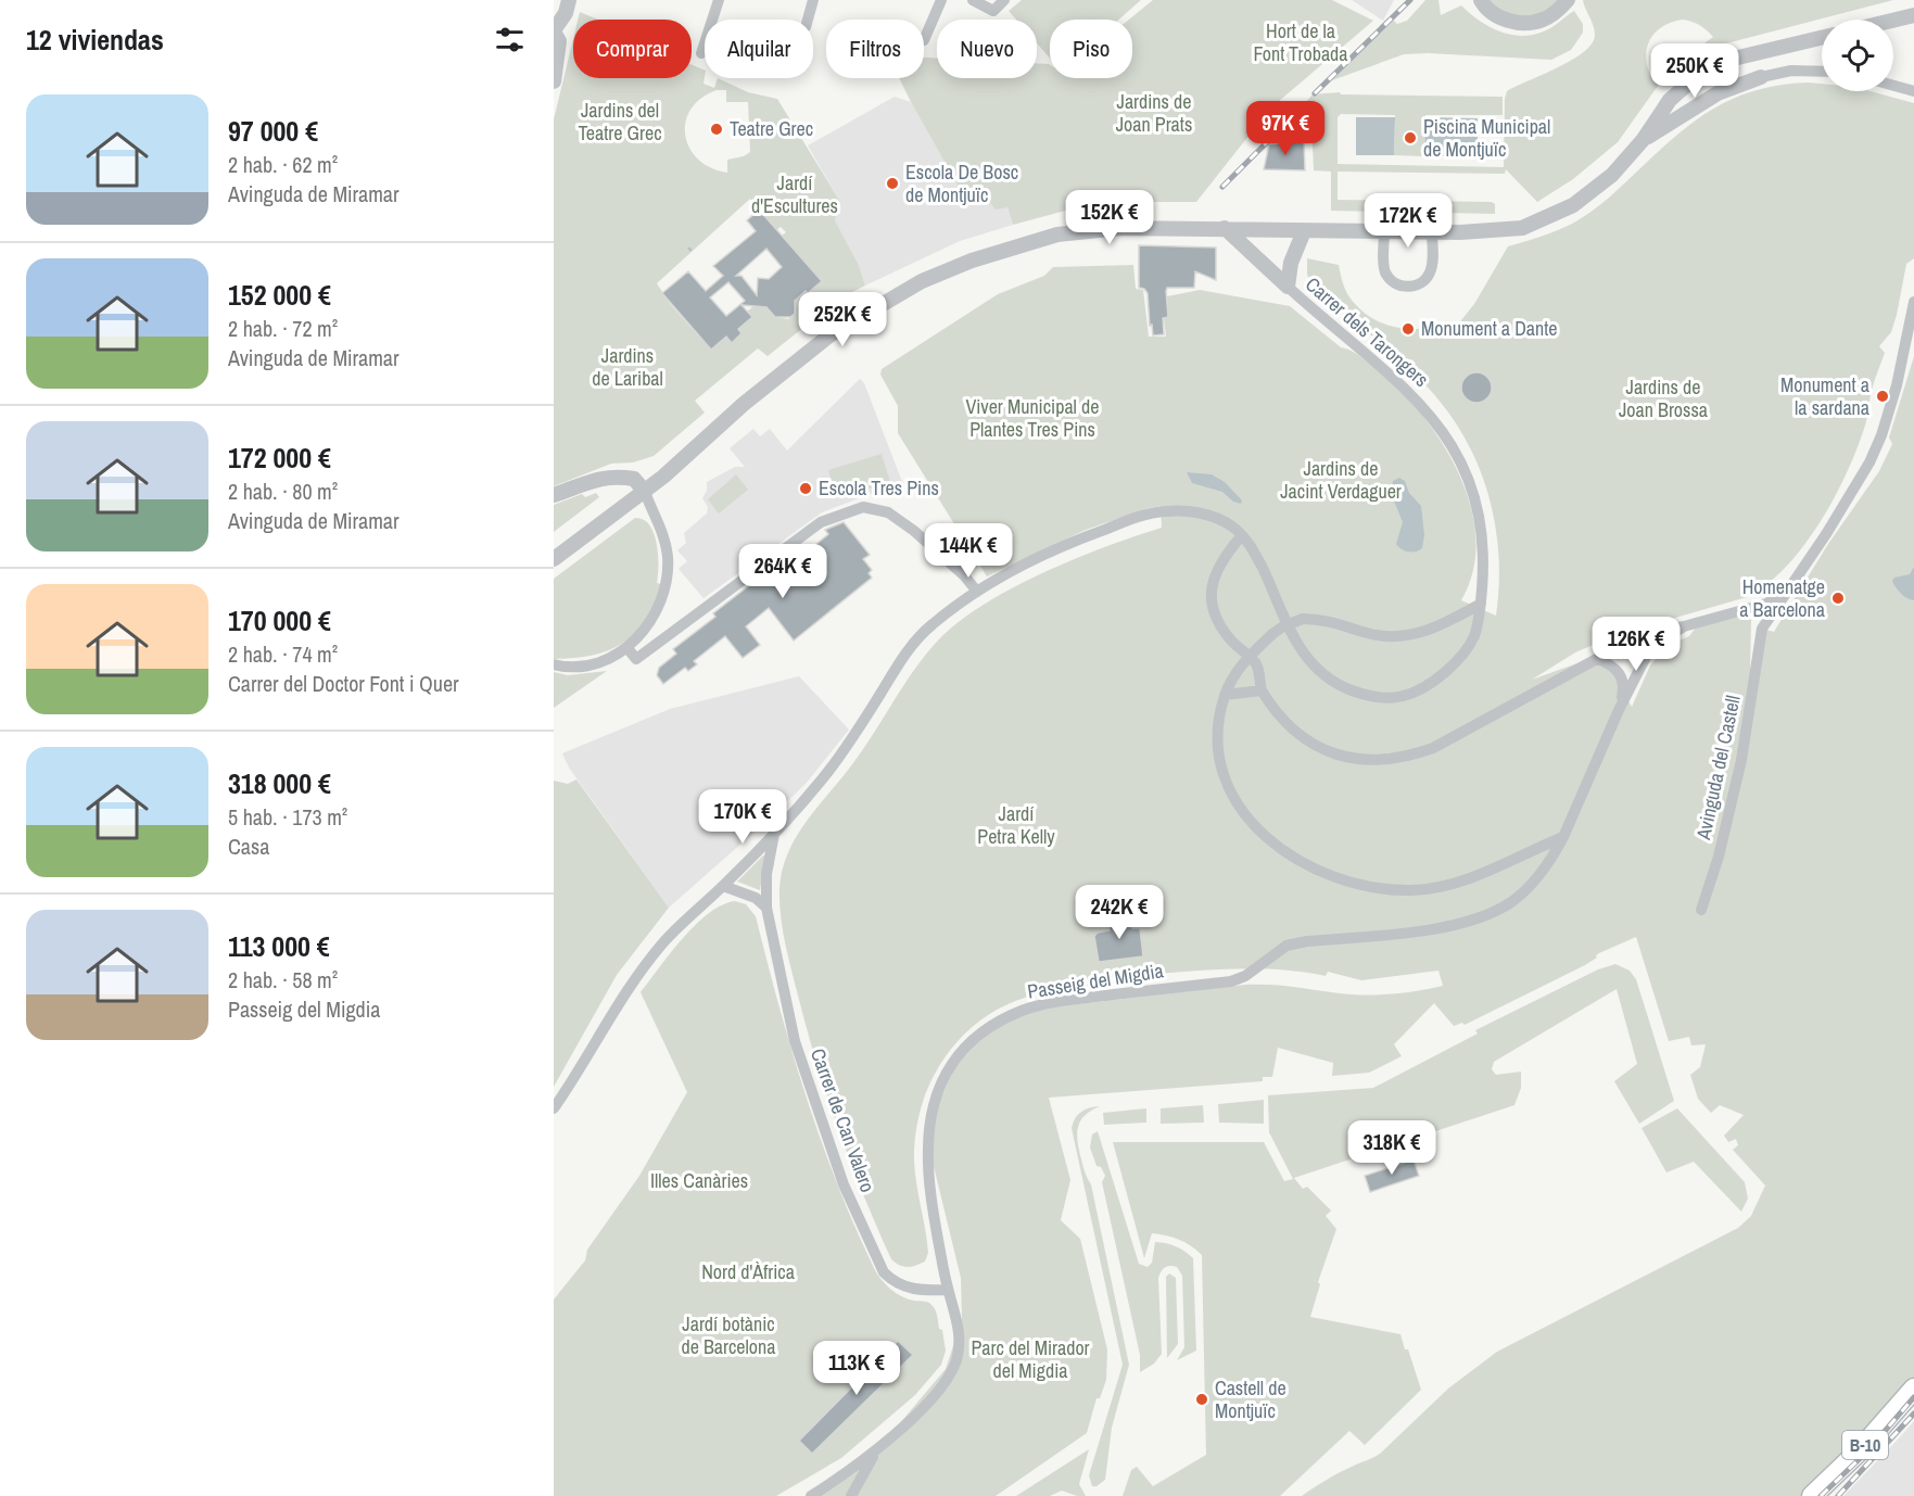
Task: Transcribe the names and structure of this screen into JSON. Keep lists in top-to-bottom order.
{
  "streets": {
    "highway": ["B-10"],
    "street": [
      "Carrer dels Tarongers",
      "Avinguda del Castell",
      "Passeig del Migdia",
      "Carrer de Can Valero"
    ]
  },
  "crossings": [
    ["Passeig del Migdia", "Carrer de Can Valero"]
  ],
  "parks": [
    "Hort de la Font Trobada",
    "Jardins de Joan Prats",
    "Jardins del Teatre Grec",
    "Jardí d'Escultures",
    "Jardins de Laribal",
    "Jardins de Joan Brossa",
    "Viver Municipal de Plantes Tres Pins",
    "Jardins de Jacint Verdaguer",
    "Jardí Petra Kelly",
    "Illes Canàries",
    "Nord d'Àfrica",
    "Jardí botànic de Barcelona",
    "Parc del Mirador del Migdia"
  ],
  "places": [
    "Teatre Grec",
    "Piscina Municipal de Montjuïc",
    "Escola De Bosc de Montjuïc",
    "Monument a Dante",
    "Monument a la sardana",
    "Escola Tres Pins",
    "Homenatge a Barcelona",
    "Castell de Montjuïc"
  ],
  "page": {
    "heading": "12 viviendas",
    "chip": [
      "Comprar",
      "Alquilar",
      "Filtros",
      "Nuevo",
      "Piso"
    ],
    "price": [
      "250K €",
      "97K €",
      "152K €",
      "172K €",
      "252K €",
      "144K €",
      "264K €",
      "126K €",
      "170K €",
      "242K €",
      "318K €",
      "113K €"
    ],
    "list": [
      {
        "name": "97 000 €",
        "note": "2 hab. · 62 m² · Avinguda de Miramar"
      },
      {
        "name": "152 000 €",
        "note": "2 hab. · 72 m² · Avinguda de Miramar"
      },
      {
        "name": "172 000 €",
        "note": "2 hab. · 80 m² · Avinguda de Miramar"
      },
      {
        "name": "170 000 €",
        "note": "2 hab. · 74 m² · Carrer del Doctor Font i Quer"
      },
      {
        "name": "318 000 €",
        "note": "5 hab. · 173 m² · Casa"
      },
      {
        "name": "113 000 €",
        "note": "2 hab. · 58 m² · Passeig del Migdia"
      }
    ]
  }
}
